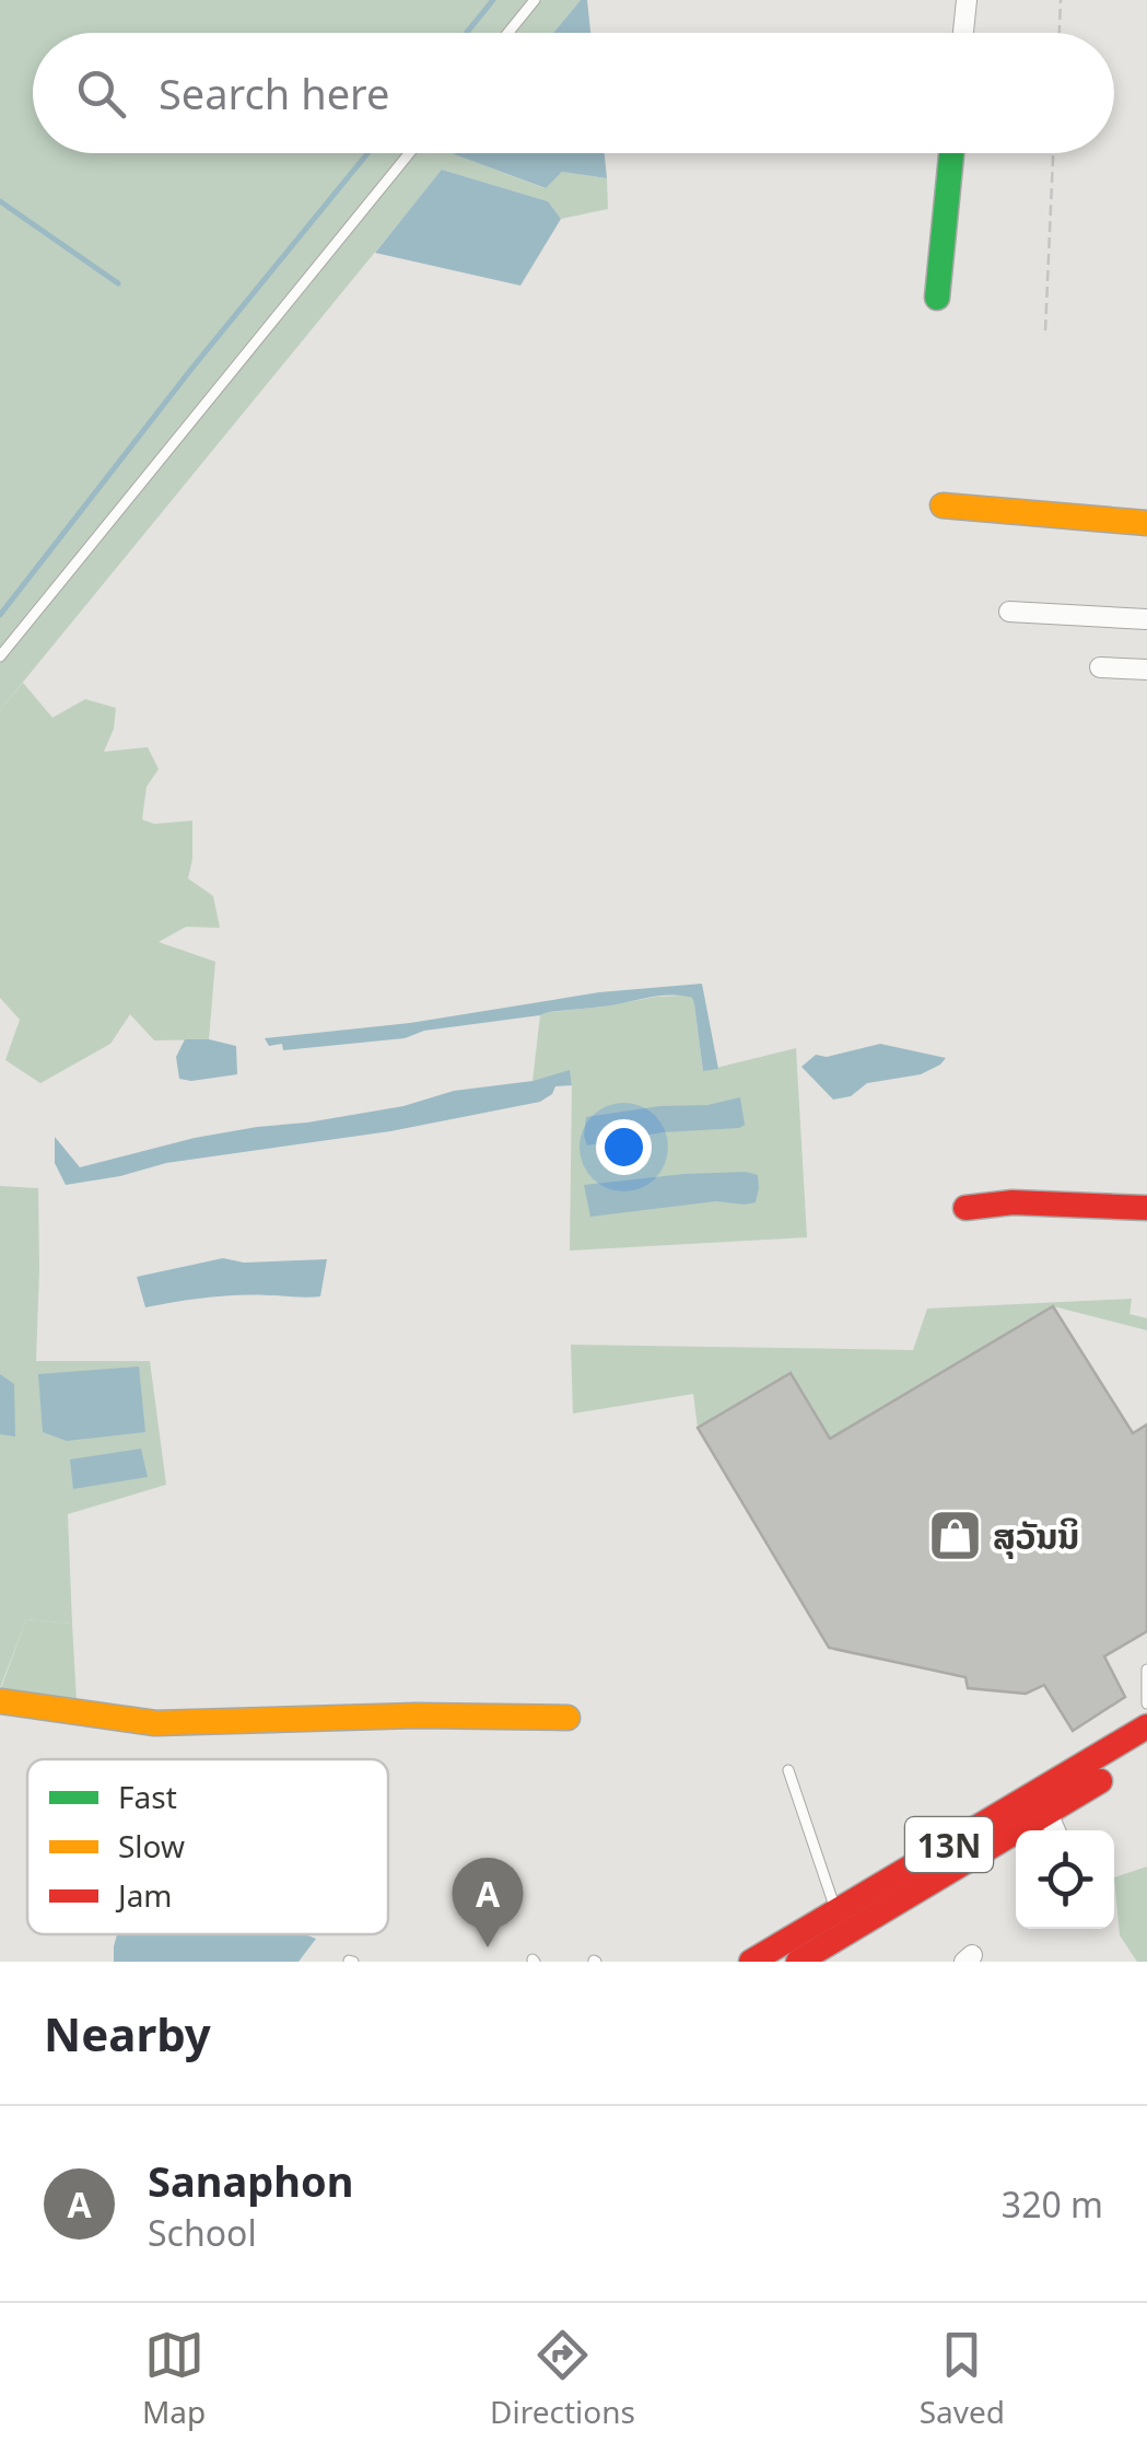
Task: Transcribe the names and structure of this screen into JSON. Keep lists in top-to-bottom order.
{
  "streets": {
    "main road": ["13N"]
  },
  "places": {
    "shop": ["ສຸວັນນິ"]
  },
  "legend": ["Fast", "Slow", "Jam"],
  "page": {
    "search": "Search here",
    "pins": "A",
    "heading": "Nearby",
    "list": [
      {
        "mark": "A",
        "name": "Sanaphon",
        "note": "School",
        "value": "320 m"
      }
    ],
    "nav": ["Map", "Directions", "Saved"]
  }
}
